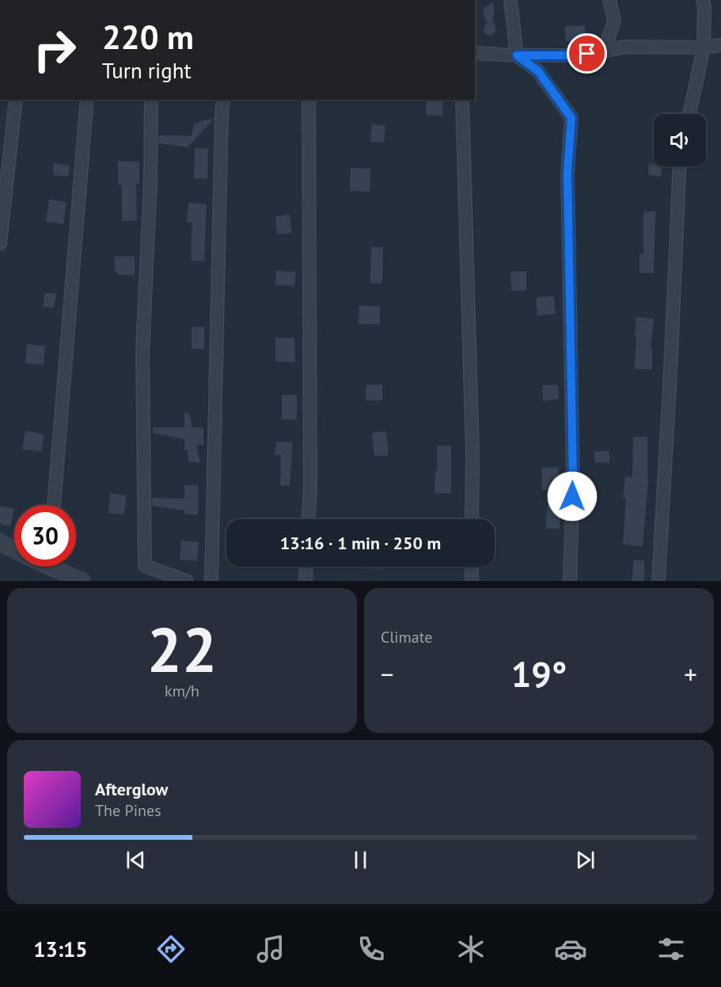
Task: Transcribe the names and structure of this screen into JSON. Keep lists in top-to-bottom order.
{
  "page": {
    "turn": ["220 m", "Turn right"],
    "limit": "30",
    "trip": "13:16 · 1 min · 250 m",
    "tile": [
      ["22", "km/h"],
      "Climate"
    ],
    "heat": ["−", "19°", "+"],
    "song": ["Afterglow", "The Pines"],
    "tabs": "13:15"
  }
}
